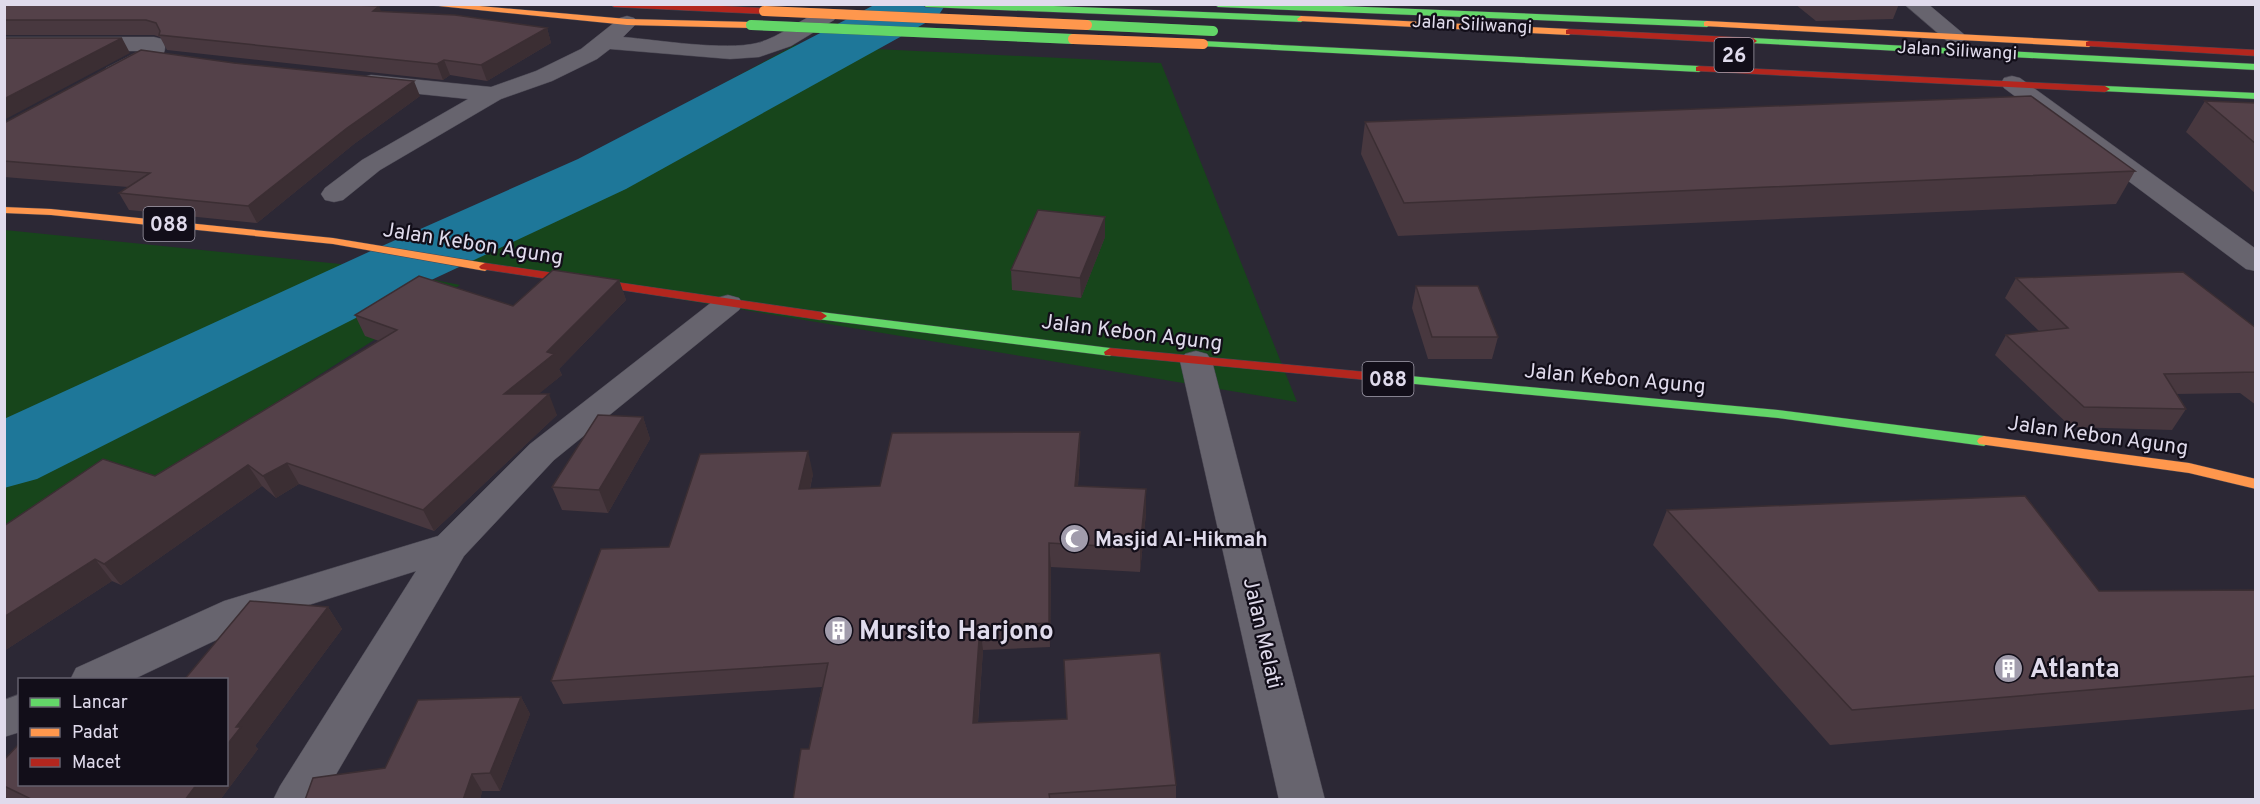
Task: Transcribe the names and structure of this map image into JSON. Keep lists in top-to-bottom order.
{
  "streets": {
    "main road": [
      "Jalan Siliwangi",
      "26",
      "088",
      "Jalan Kebon Agung"
    ],
    "street": ["Jalan Melati"]
  },
  "crossings": [
    ["Jalan Siliwangi", "26"],
    ["Jalan Kebon Agung", "Jalan Melati"]
  ],
  "places": {
    "mosque": ["Masjid Al-Hikmah"],
    "building": ["Mursito Harjono", "Atlanta"]
  },
  "legend": ["Lancar", "Padat", "Macet"]
}
